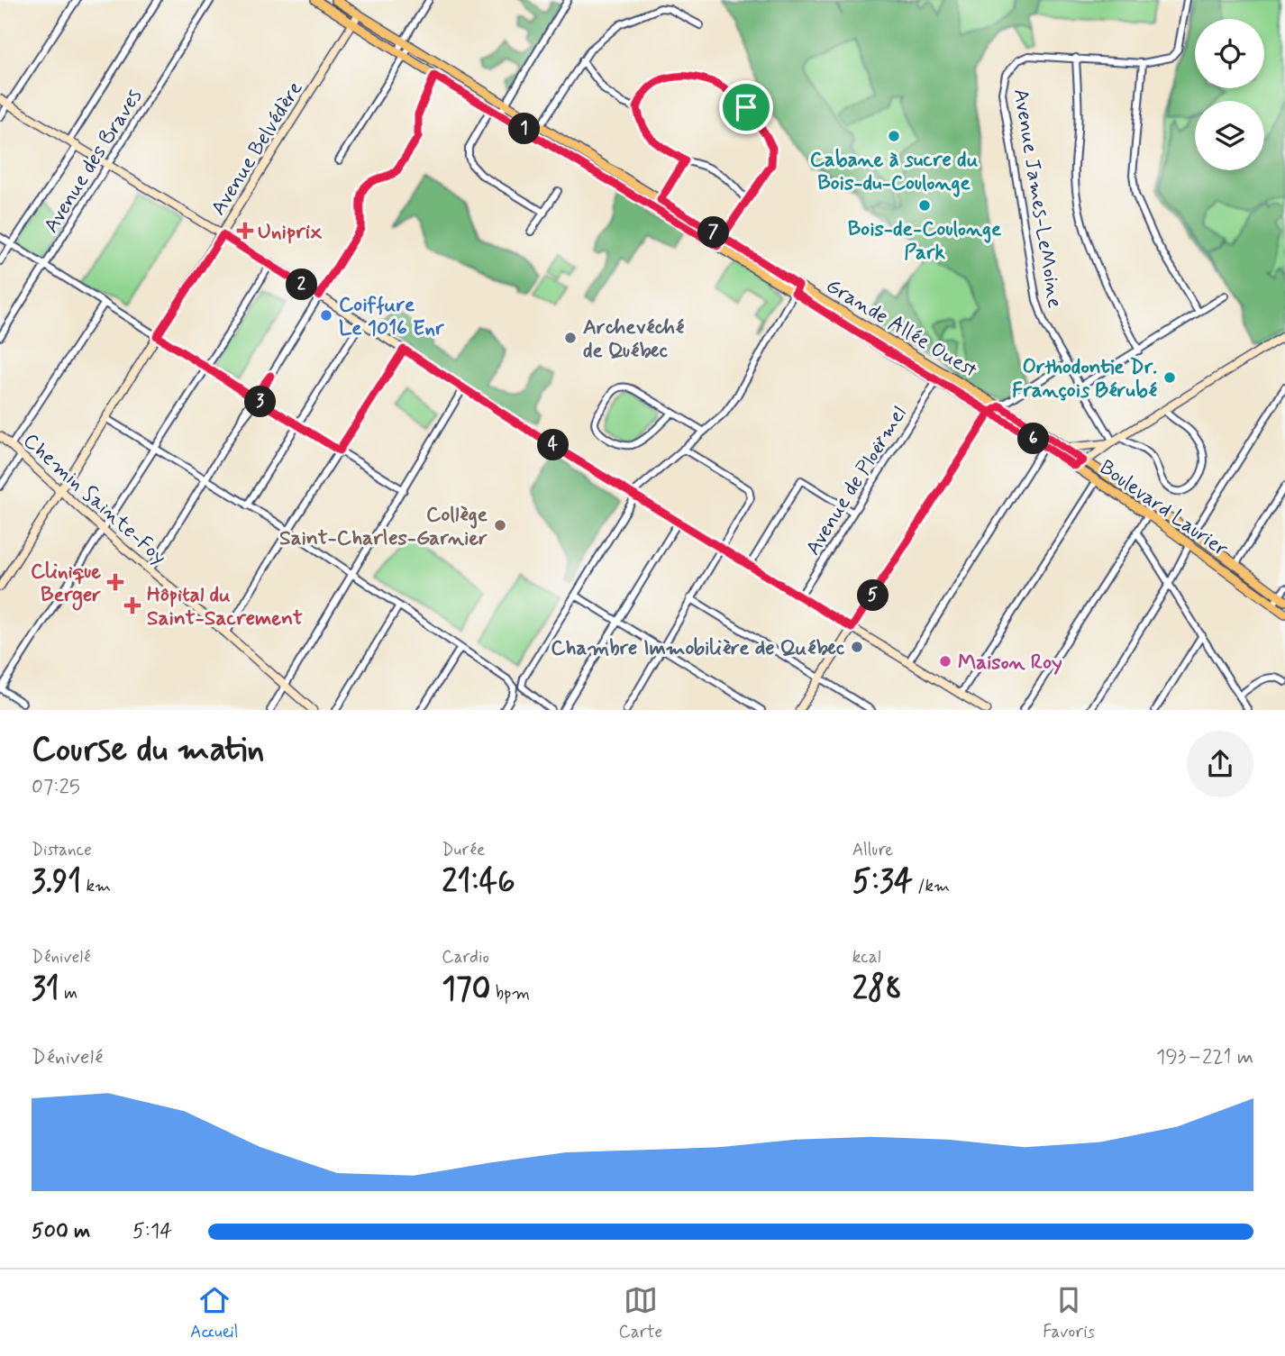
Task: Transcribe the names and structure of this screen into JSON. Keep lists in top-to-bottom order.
{
  "streets": {
    "main road": [
      "Avenue Belvédère",
      "Grande Allée Ouest",
      "Chemin Sainte-Foy",
      "Boulevard Laurier"
    ],
    "street": ["Avenue des Braves", "Avenue James-LeMoine", "Avenue de Ploërmel"]
  },
  "crossings": [
    ["Avenue Belvédère", "Grande Allée Ouest"],
    ["Avenue Belvédère", "Chemin Sainte-Foy"],
    ["Grande Allée Ouest", "Avenue de Ploërmel"],
    ["Grande Allée Ouest", "Boulevard Laurier"]
  ],
  "places": {
    "other": [
      "Cabane à sucre du Bois-du-Coulonge",
      "Bois-de-Coulonge Park",
      "Coiffure Le 1016 Enr",
      "Archevéché de Québec",
      "Orthodontie Dr. François Bérubé",
      "Collège Saint-Charles-Garnier",
      "Chambre Immobilière de Québec",
      "Maison Roy"
    ],
    "health": ["Uniprix", "Clinique Berger", "Hôpital du Saint-Sacrement"]
  },
  "page": {
    "pins": [
      "1",
      "7",
      "2",
      "3",
      "6",
      "4",
      "5"
    ],
    "heading": ["Course du matin", "07:25"],
    "stats": [
      ["Distance", "3.91 km"],
      ["Durée", "21:46"],
      ["Allure", "5:34 /km"],
      ["Dénivelé", "31 m"],
      ["Cardio", "170 bpm"],
      ["kcal", "288"]
    ],
    "chart": ["Dénivelé", "193–221 m"],
    "list": [
      {
        "name": "500 m",
        "note": "5:14"
      }
    ],
    "tabs": ["Accueil", "Carte", "Favoris"]
  }
}
